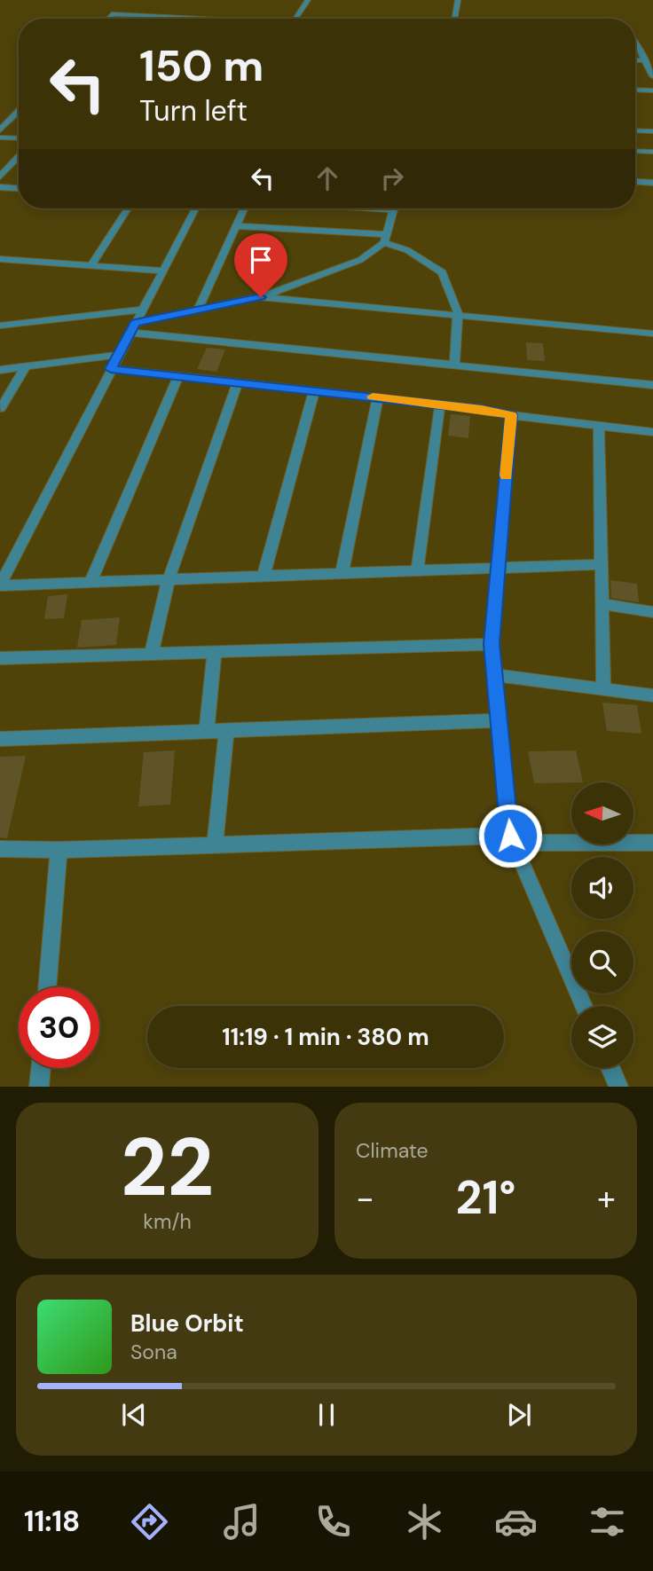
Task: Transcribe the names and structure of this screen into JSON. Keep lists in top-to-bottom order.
{
  "north": "left",
  "page": {
    "turn": ["150 m", "Turn left"],
    "limit": "30",
    "trip": "11:19 · 1 min · 380 m",
    "tile": [
      ["22", "km/h"],
      "Climate"
    ],
    "heat": ["−", "21°", "+"],
    "song": ["Blue Orbit", "Sona"],
    "tabs": "11:18"
  }
}
